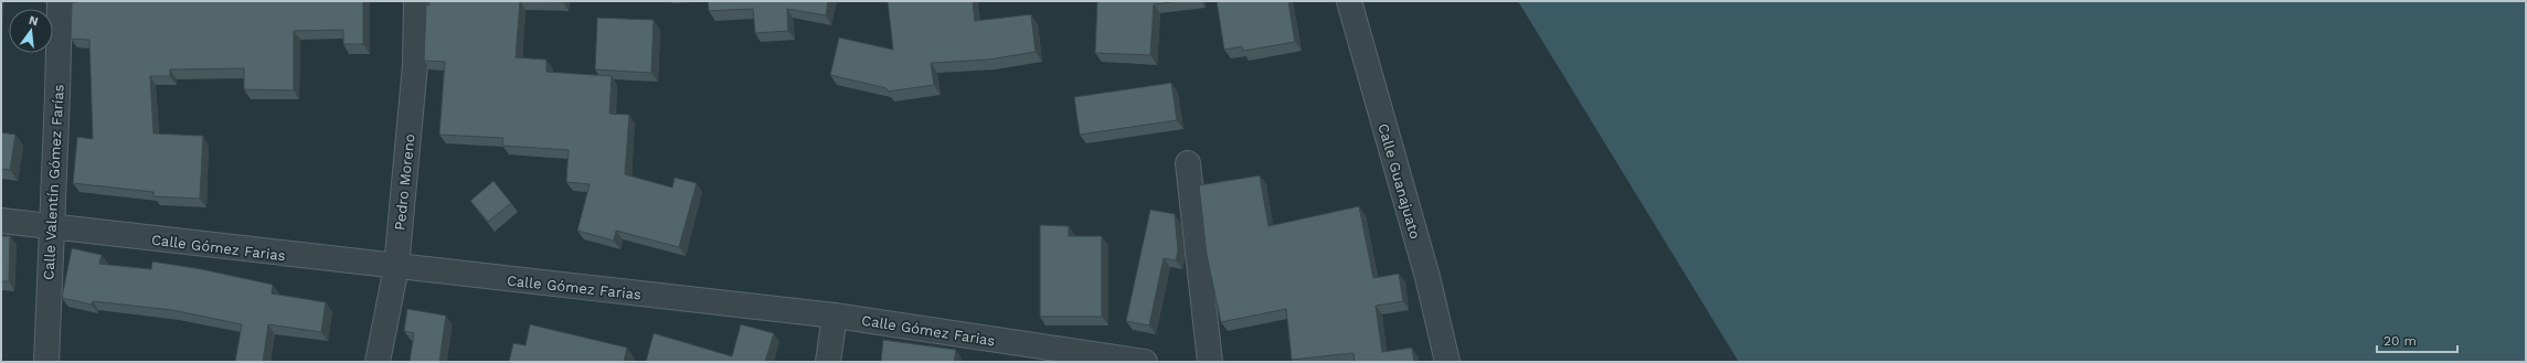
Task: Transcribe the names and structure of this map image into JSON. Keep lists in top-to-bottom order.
{
  "streets": {
    "street": [
      "Calle Guanajuato",
      "Calle Valentín Gómez Farías",
      "Pedro Moreno",
      "Calle Gómez Farias"
    ]
  },
  "crossings": [
    ["Calle Valentín Gómez Farías", "Calle Gómez Farias"],
    ["Pedro Moreno", "Calle Gómez Farias"]
  ],
  "scale_bar": "20 m",
  "north": "top"
}
